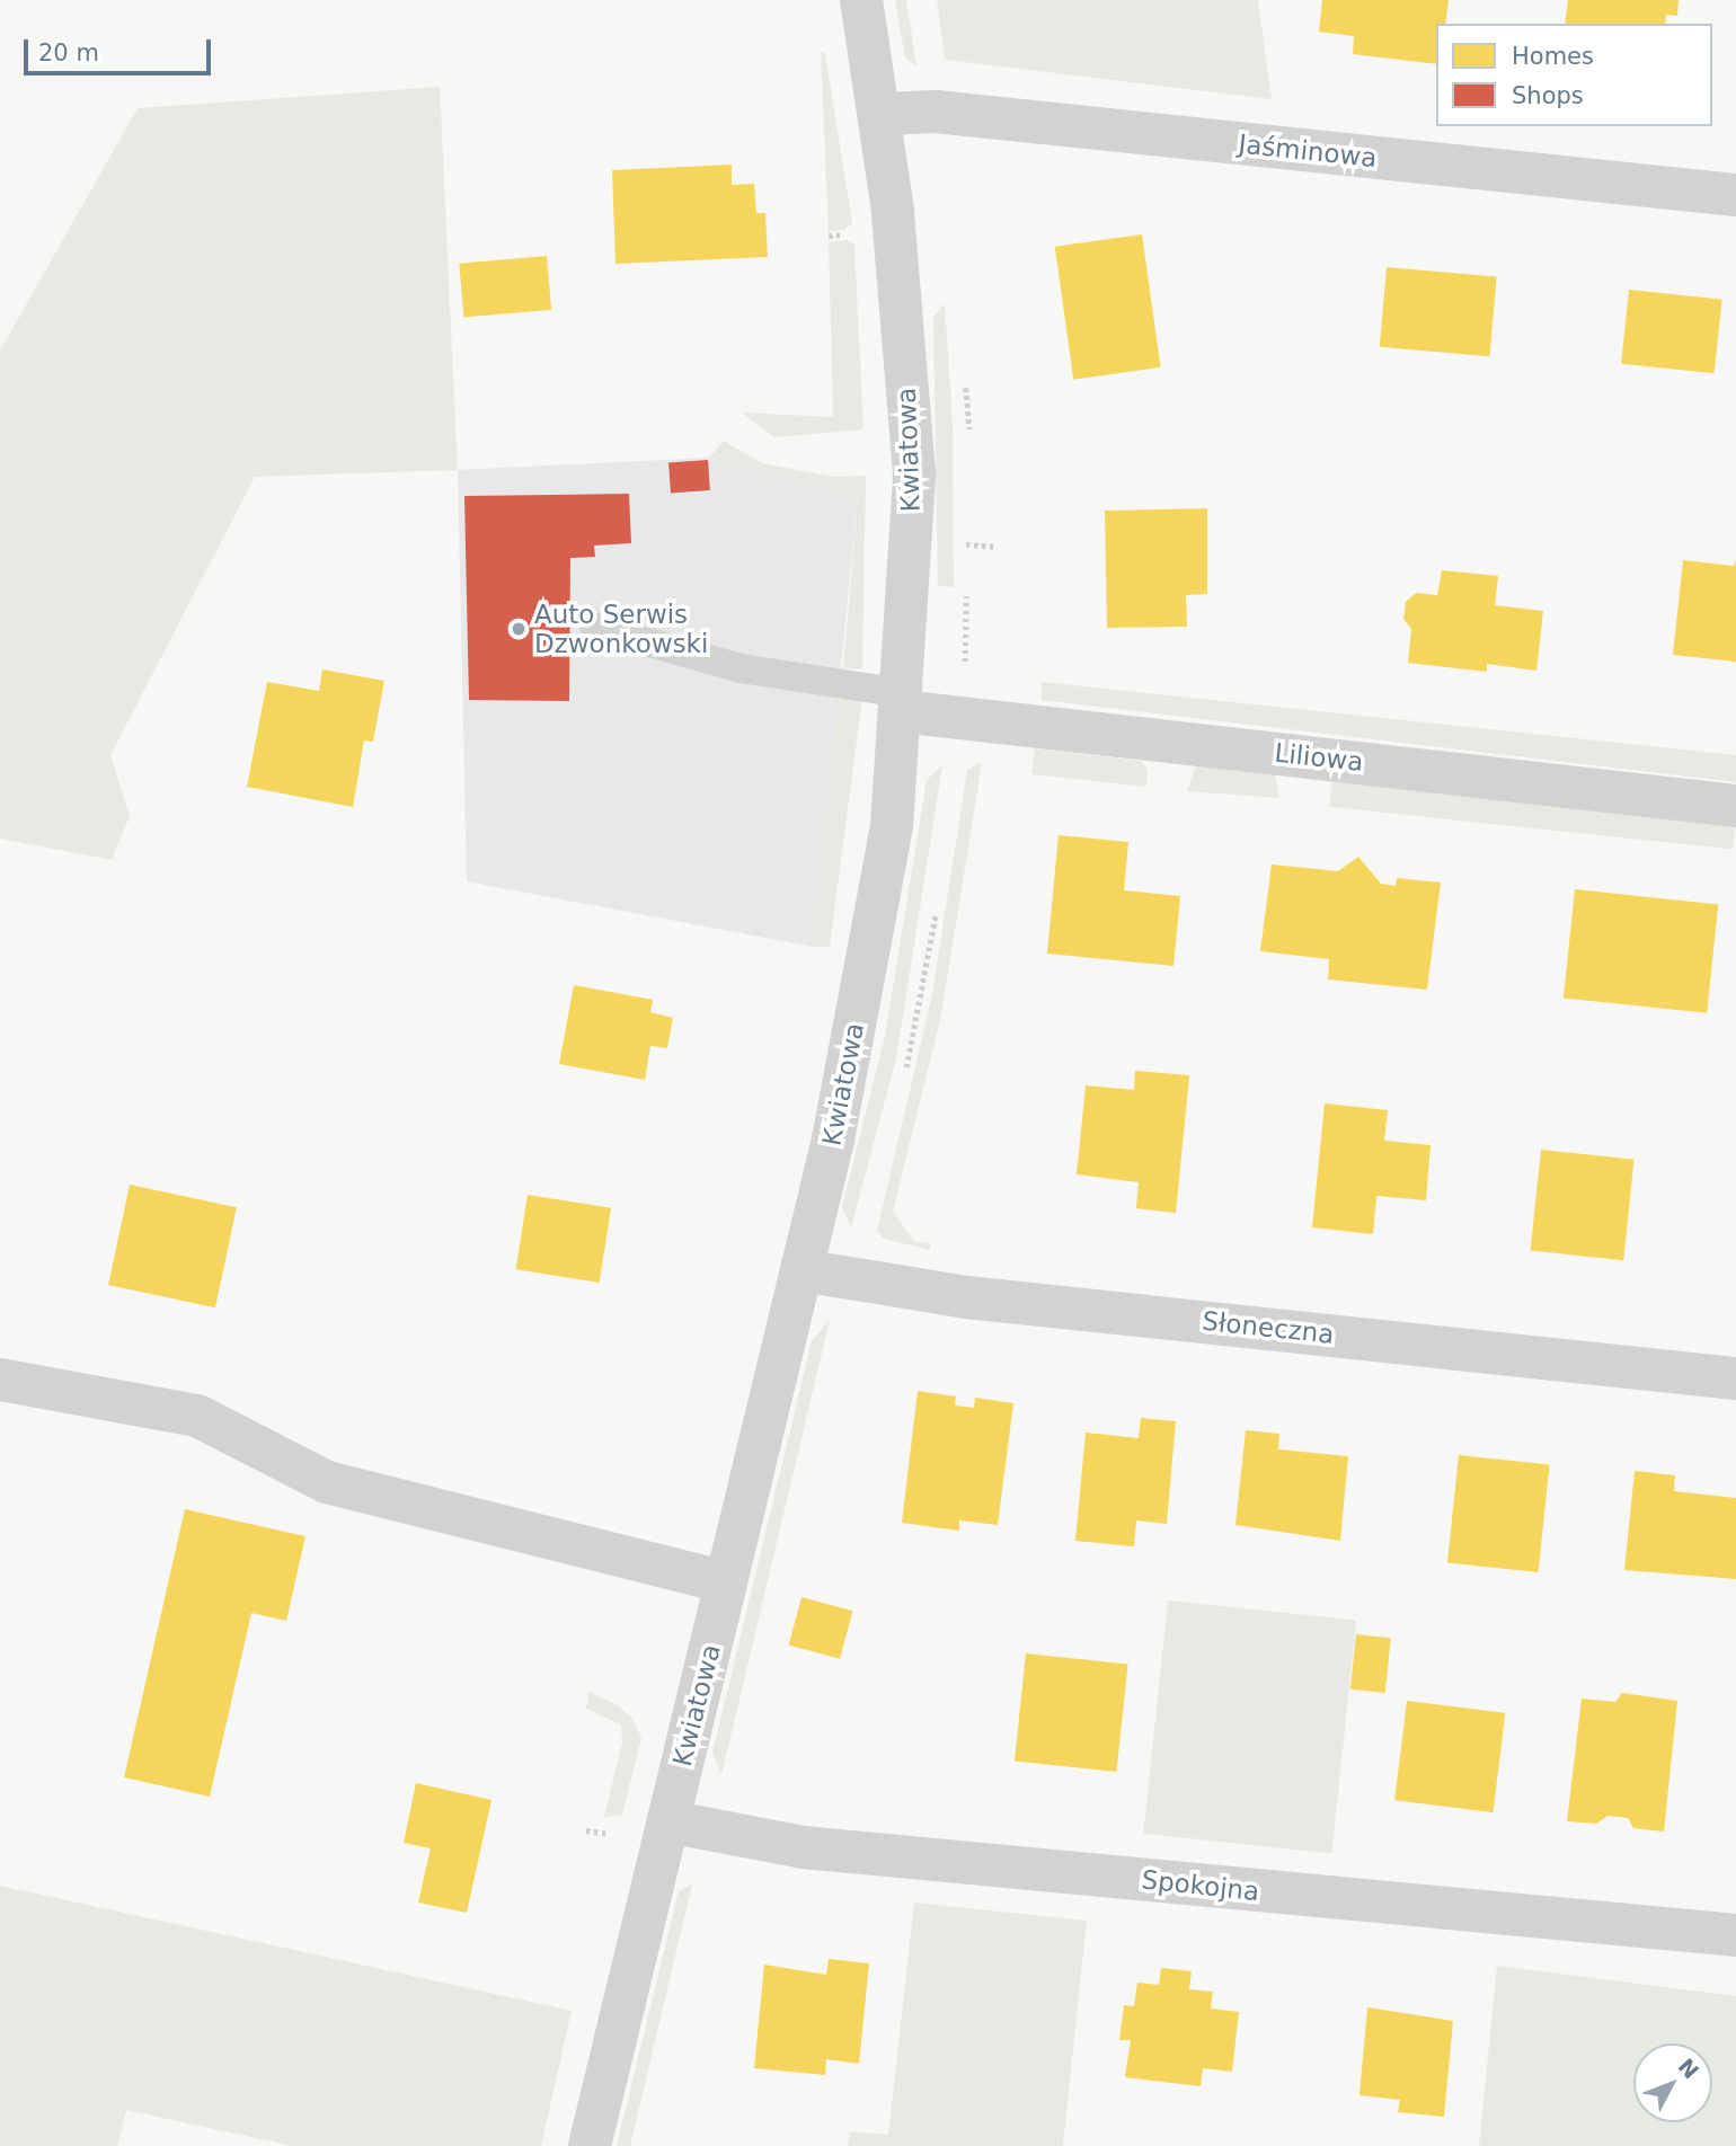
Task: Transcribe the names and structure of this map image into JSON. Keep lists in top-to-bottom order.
{
  "streets": {
    "street": [
      "Jaśminowa",
      "Kwiatowa",
      "Liliowa",
      "Słoneczna",
      "Spokojna"
    ]
  },
  "crossings": [
    ["Jaśminowa", "Kwiatowa"],
    ["Kwiatowa", "Liliowa"],
    ["Kwiatowa", "Słoneczna"],
    ["Kwiatowa", "Spokojna"]
  ],
  "places": ["Auto Serwis Dzwonkowski"],
  "legend": ["Homes", "Shops"],
  "scale_bar": "20 m",
  "north": "top right"
}
